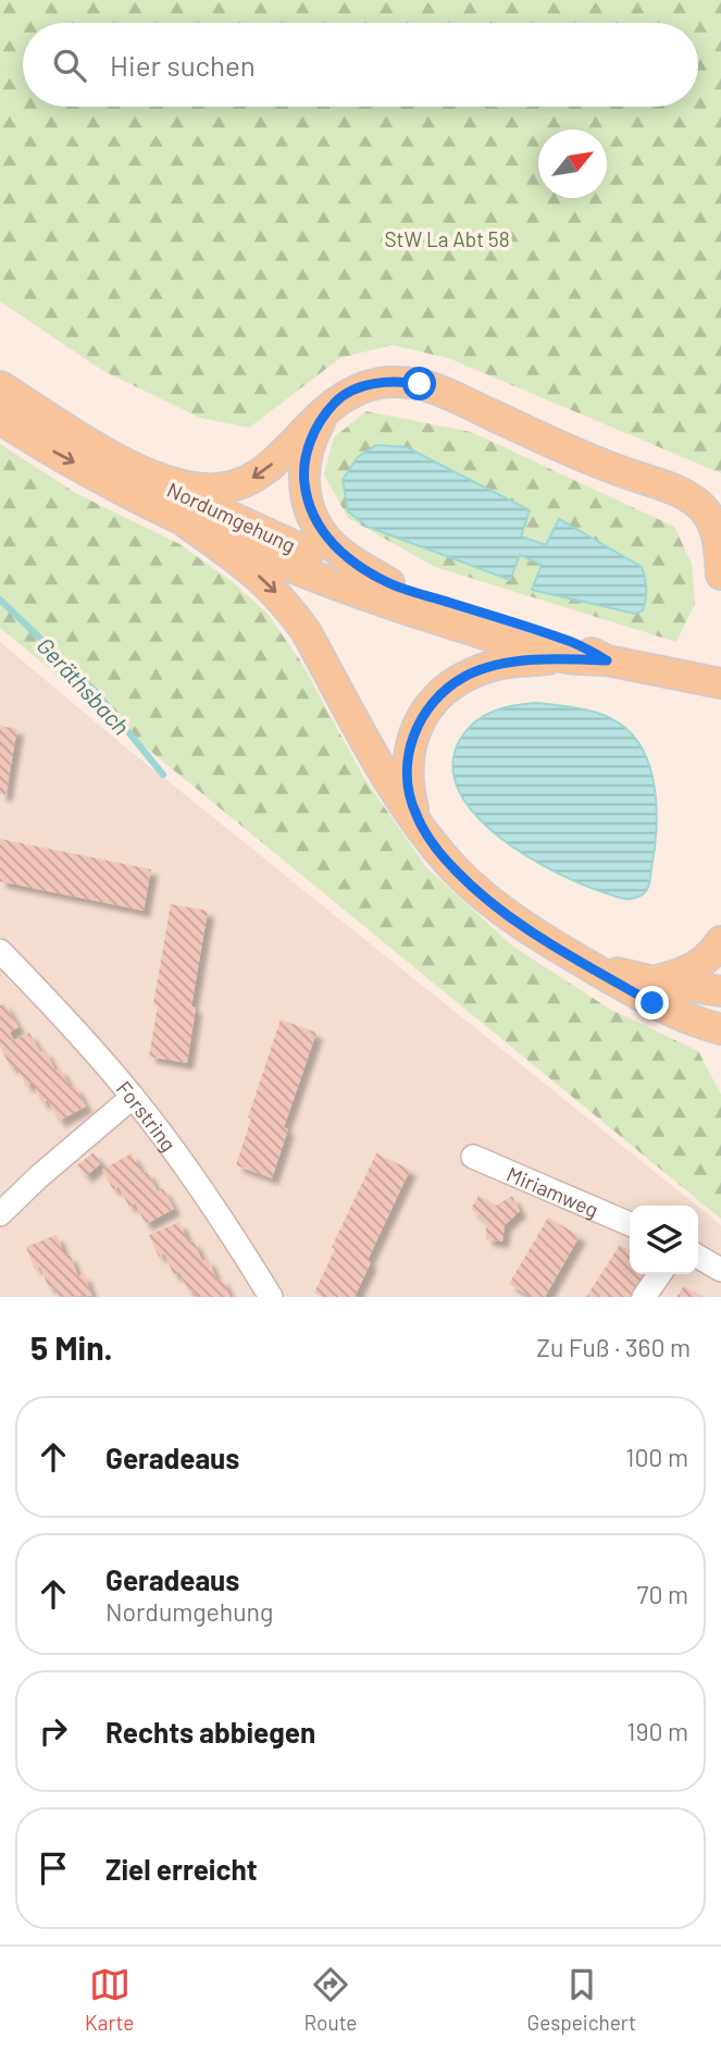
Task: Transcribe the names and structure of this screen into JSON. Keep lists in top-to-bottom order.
{
  "streets": {
    "main road": ["Nordumgehung"],
    "street": ["Forstring", "Miriamweg"]
  },
  "water": ["Geräthsbach"],
  "parks": ["StW La Abt 58"],
  "north": "top right",
  "page": {
    "search": "Hier suchen",
    "heading": ["5 Min.", "Zu Fuß · 360 m"],
    "list": [
      ["Geradeaus", "100 m"],
      ["Geradeaus", "Nordumgehung", "70 m"],
      ["Rechts abbiegen", "190 m"],
      "Ziel erreicht"
    ],
    "nav": ["Karte", "Route", "Gespeichert"]
  }
}
